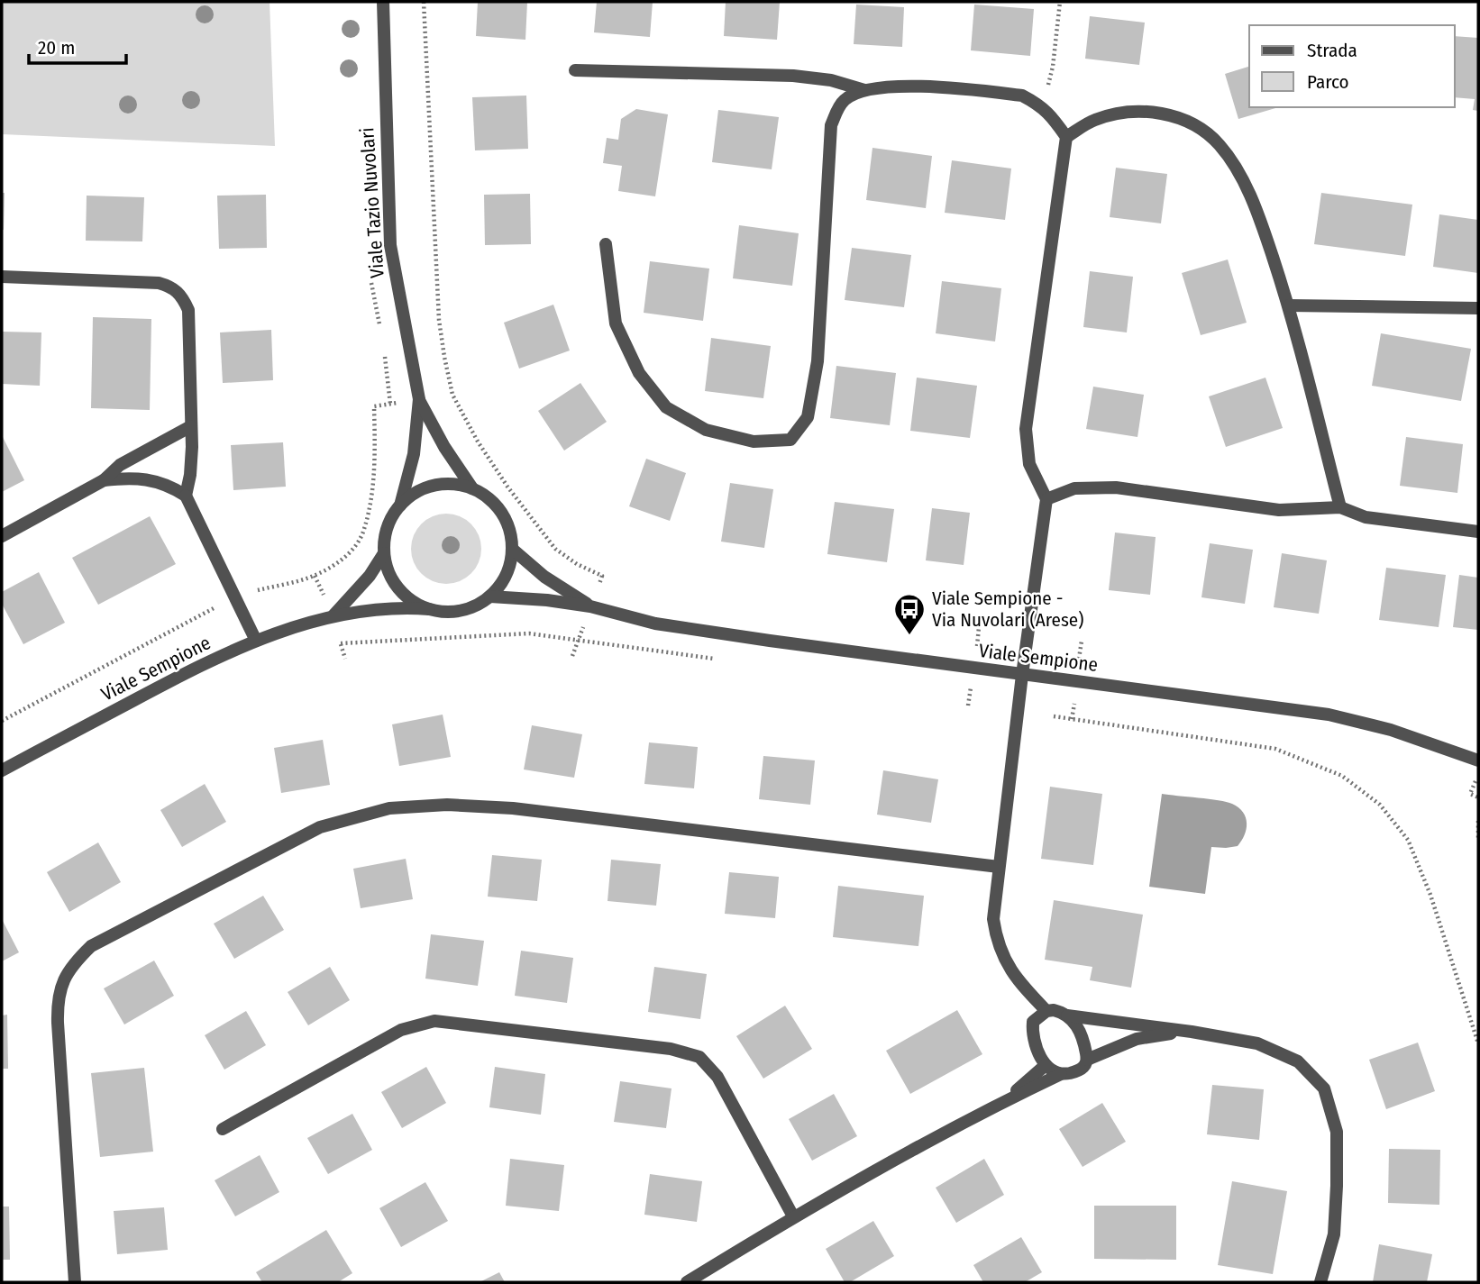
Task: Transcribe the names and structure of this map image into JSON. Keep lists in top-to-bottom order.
{
  "streets": {
    "street": ["Viale Tazio Nuvolari", "Viale Sempione"]
  },
  "crossings": [
    ["Viale Tazio Nuvolari", "Viale Sempione"]
  ],
  "places": {
    "bus stop": ["Viale Sempione - Via Nuvolari (Arese)"]
  },
  "legend": ["Strada", "Parco"],
  "scale_bar": "20 m"
}
